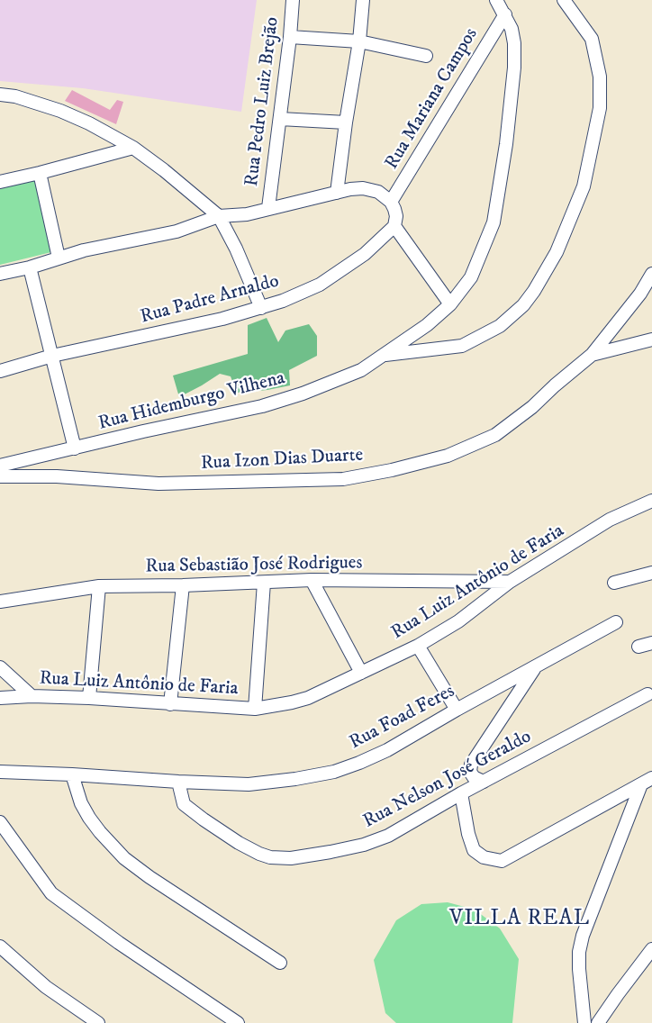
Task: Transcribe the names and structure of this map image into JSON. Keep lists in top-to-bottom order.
{
  "streets": {
    "street": [
      "Rua Mariana Campos",
      "Rua Pedro Luiz Brejão",
      "Rua Padre Arnaldo",
      "Rua Hidemburgo Vilhena",
      "Rua Izon Dias Duarte",
      "Rua Sebastião José Rodrigues",
      "Rua Luiz Antônio de Faria",
      "Rua Foad Feres",
      "Rua Nelson José Geraldo"
    ]
  },
  "crossings": [
    ["Rua Mariana Campos", "Rua Hidemburgo Vilhena"],
    ["Rua Sebastião José Rodrigues", "Rua Luiz Antônio de Faria"],
    ["Rua Foad Feres", "Rua Nelson José Geraldo"]
  ],
  "districts": ["VILLA REAL"]
}
